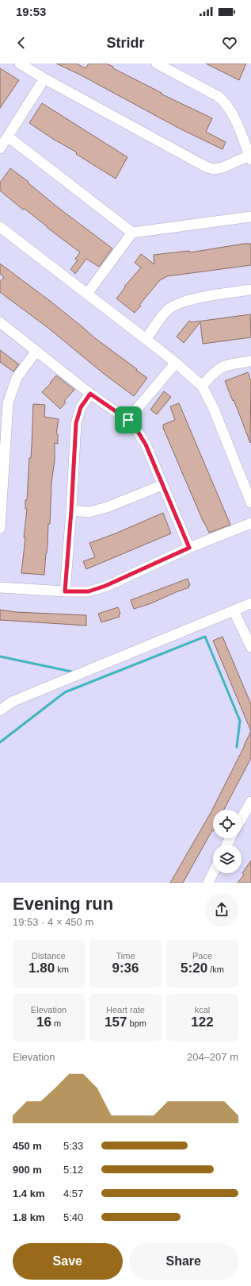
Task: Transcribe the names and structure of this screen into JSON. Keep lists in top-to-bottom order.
{
  "page": {
    "status": "19:53",
    "header": "Stridr",
    "heading": ["Evening run", "19:53 · 4 × 450 m"],
    "stats": [
      ["Distance", "1.80 km"],
      ["Time", "9:36"],
      ["Pace", "5:20 /km"],
      ["Elevation", "16 m"],
      ["Heart rate", "157 bpm"],
      ["kcal", "122"]
    ],
    "chart": ["Elevation", "204–207 m"],
    "list": [
      {
        "name": "450 m",
        "note": "5:33"
      },
      {
        "name": "900 m",
        "note": "5:12"
      },
      {
        "name": "1.4 km",
        "note": "4:57"
      },
      {
        "name": "1.8 km",
        "note": "5:40"
      }
    ],
    "buttons": ["Save", "Share"]
  }
}
